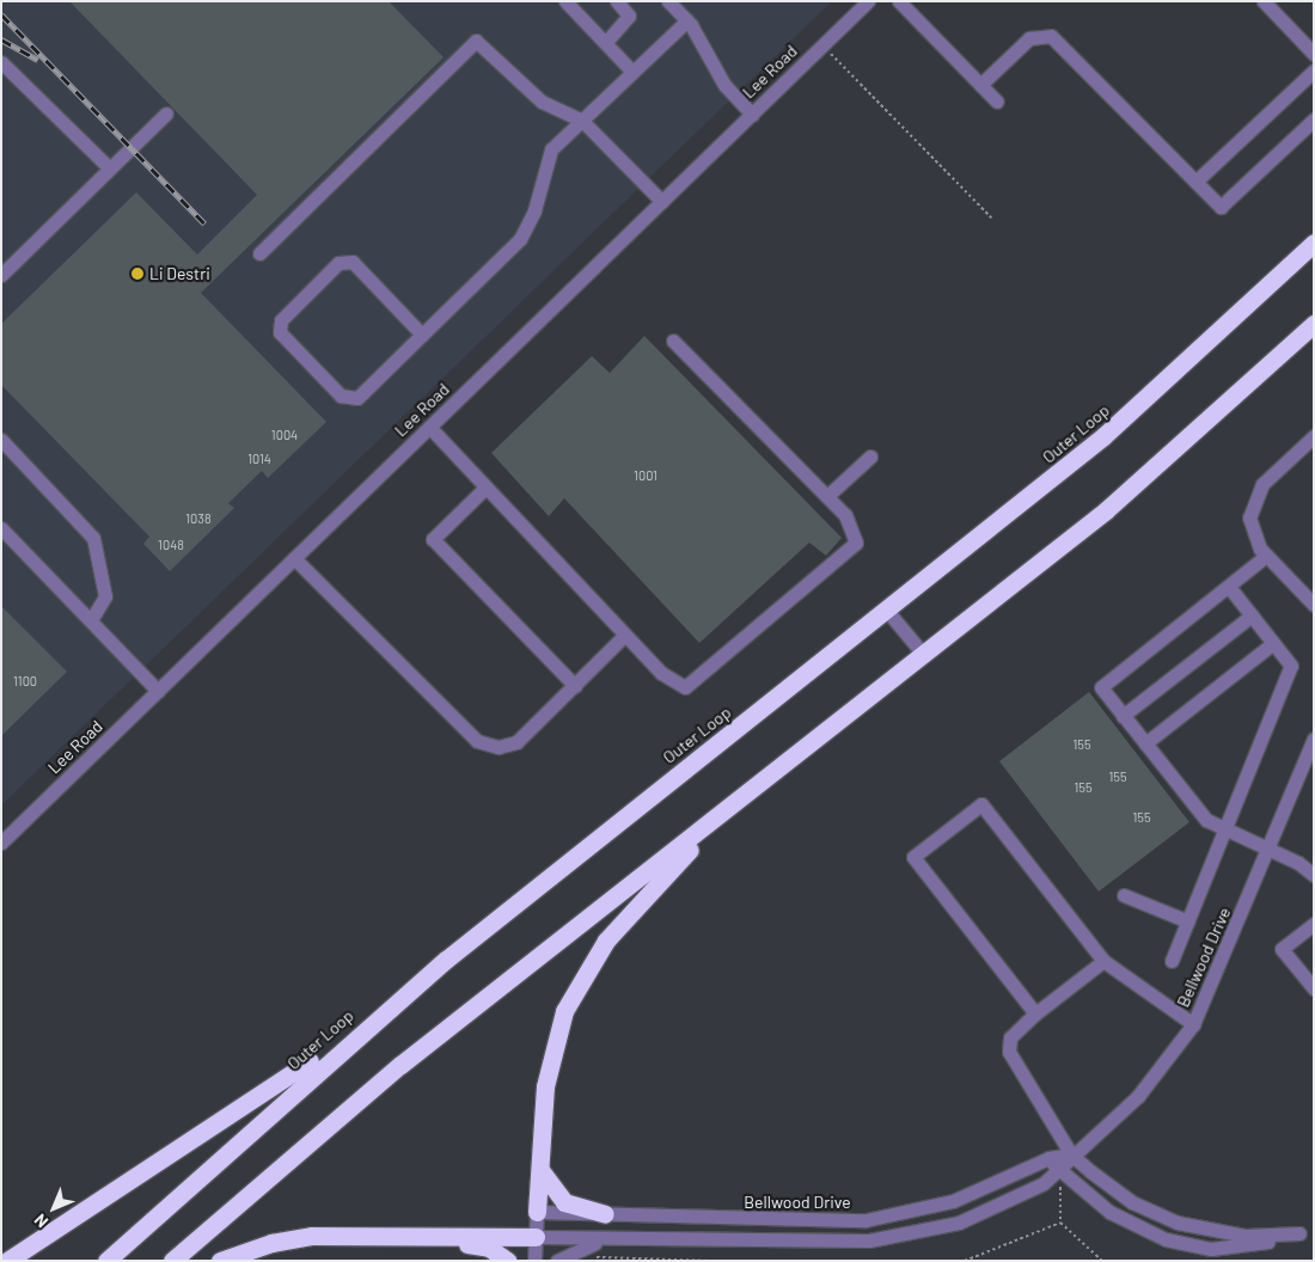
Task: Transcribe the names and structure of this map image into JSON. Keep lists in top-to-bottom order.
{
  "streets": {
    "highway": ["Outer Loop"],
    "street": ["Lee Road", "Bellwood Drive"]
  },
  "places": ["Li Destri"],
  "house_numbers": [
    "1004",
    "1014",
    "1001",
    "1038",
    "1048",
    "1100",
    "155",
    "155",
    "155",
    "155"
  ],
  "north": "bottom left"
}
